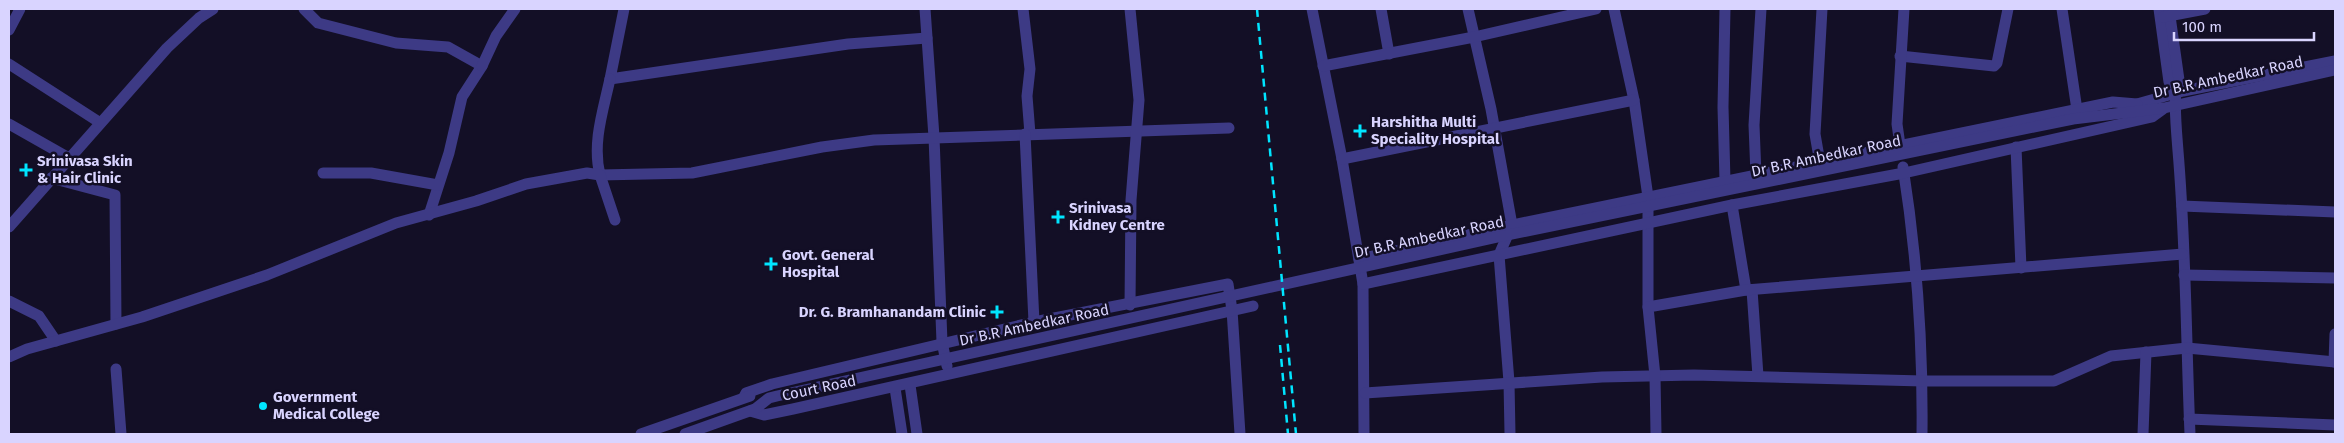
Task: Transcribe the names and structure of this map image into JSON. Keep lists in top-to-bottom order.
{
  "streets": {
    "street": ["Dr B.R Ambedkar Road", "Court Road"]
  },
  "crossings": [
    ["Dr B.R Ambedkar Road", "Court Road"]
  ],
  "places": {
    "health": [
      "Harshitha Multi Speciality Hospital",
      "Srinivasa Skin & Hair Clinic",
      "Srinivasa Kidney Centre",
      "Govt. General Hospital",
      "Dr. G. Bramhanandam Clinic"
    ],
    "other": ["Government Medical College"]
  },
  "scale_bar": "100 m"
}
